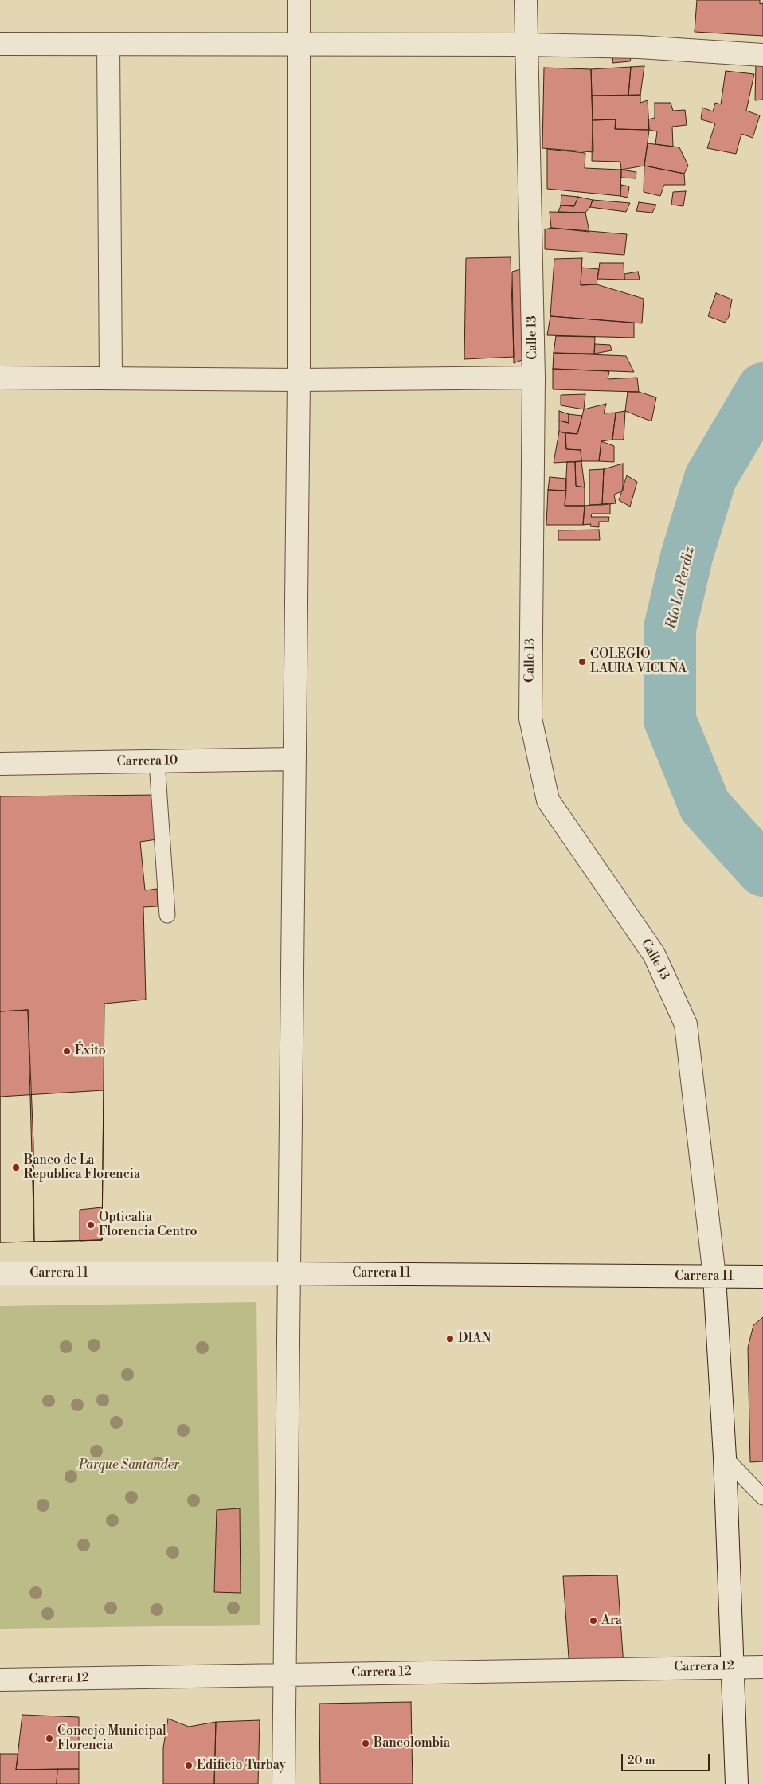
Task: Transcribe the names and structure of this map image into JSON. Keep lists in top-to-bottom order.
{
  "streets": {
    "street": [
      "Calle 13",
      "Carrera 10",
      "Carrera 11",
      "Carrera 12"
    ]
  },
  "crossings": [
    ["Calle 13", "Carrera 11"],
    ["Calle 13", "Carrera 12"]
  ],
  "water": ["Río La Perdiz"],
  "parks": ["Parque Santander"],
  "places": [
    "COLEGIO LAURA VICUÑA",
    "Éxito",
    "Banco de La Republica Florencia",
    "Opticalia Florencia Centro",
    "DIAN",
    "Ara",
    "Concejo Municipal Florencia",
    "Bancolombia",
    "Edificio Turbay"
  ],
  "scale_bar": "20 m"
}
